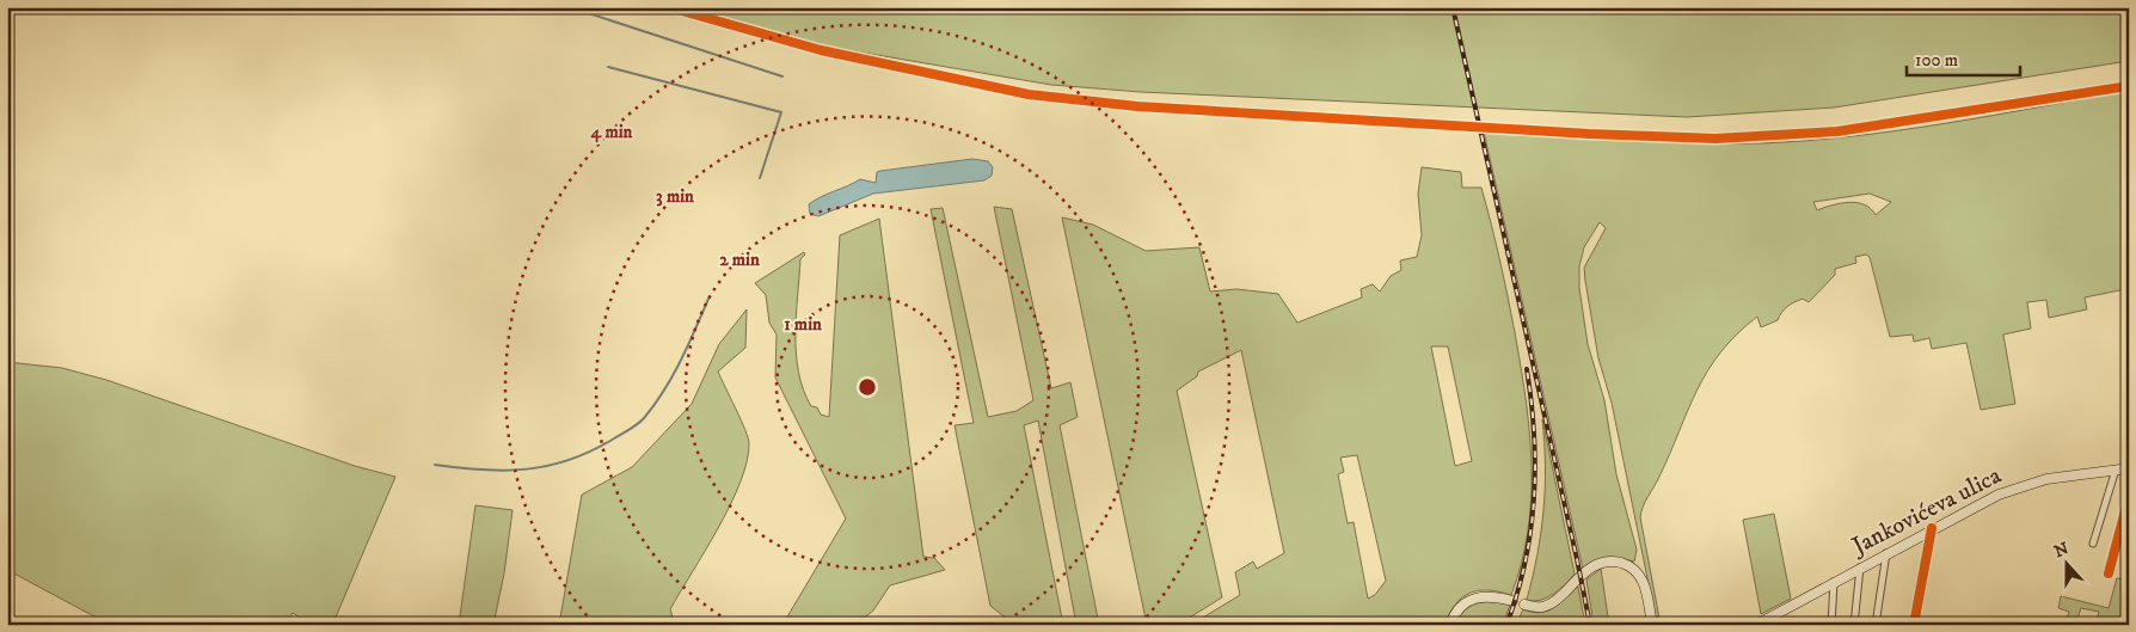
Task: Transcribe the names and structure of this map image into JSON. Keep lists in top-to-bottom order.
{
  "streets": {
    "main road": ["Jankovićeva ulica"]
  },
  "scale_bar": "100 m",
  "north": "top",
  "rings": [
    "4 min",
    "3 min",
    "2 min",
    "1 min"
  ]
}
